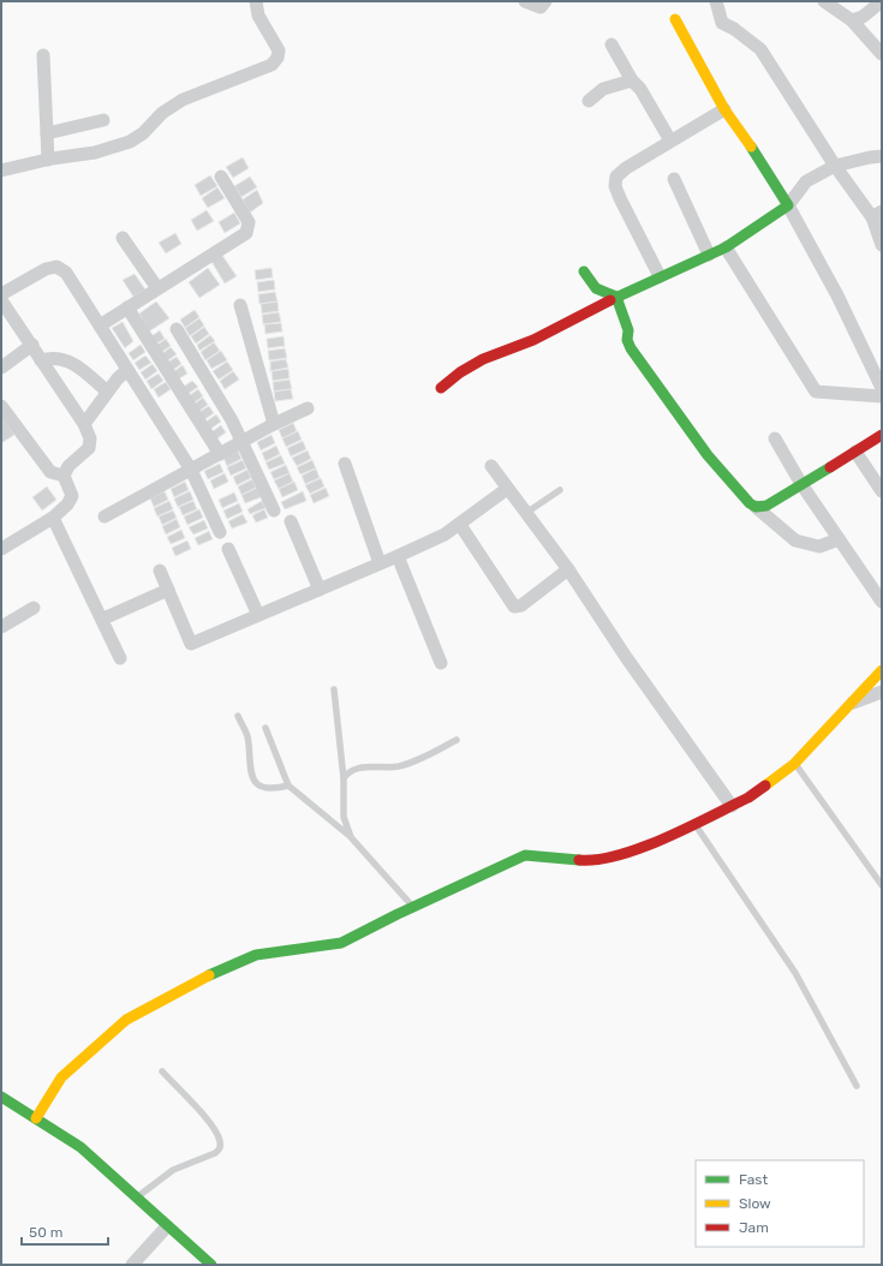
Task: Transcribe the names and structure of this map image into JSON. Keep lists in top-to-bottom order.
{
  "legend": ["Fast", "Slow", "Jam"],
  "scale_bar": "50 m"
}
